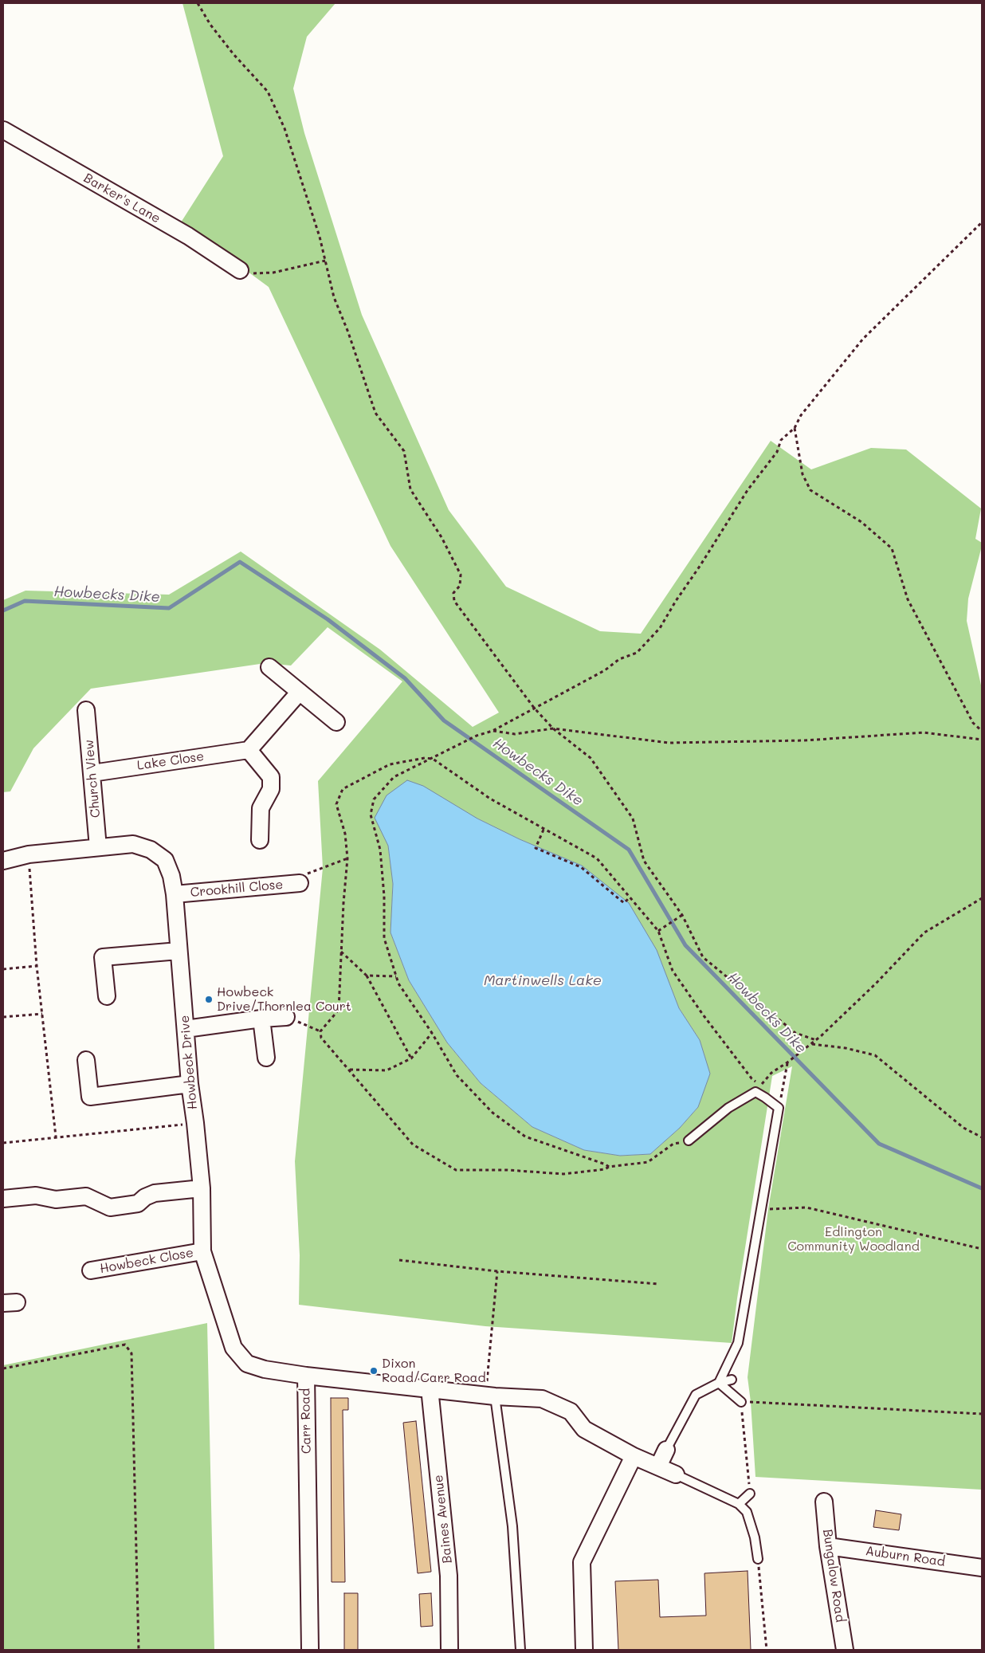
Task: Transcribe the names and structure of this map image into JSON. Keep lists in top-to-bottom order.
{
  "streets": {
    "street": [
      "Barker's Lane",
      "Lake Close",
      "Church View",
      "Crookhill Close",
      "Howbeck Drive",
      "Howbeck Close",
      "Carr Road",
      "Baines Avenue",
      "Auburn Road",
      "Bungalow Road"
    ]
  },
  "crossings": [
    ["Lake Close", "Church View"],
    ["Church View", "Howbeck Drive"],
    ["Crookhill Close", "Howbeck Drive"],
    ["Howbeck Drive", "Howbeck Close"],
    ["Howbeck Drive", "Carr Road"],
    ["Carr Road", "Baines Avenue"],
    ["Auburn Road", "Bungalow Road"]
  ],
  "water": ["Howbecks Dike", "Martinwells Lake"],
  "parks": ["Edlington Community Woodland"],
  "places": ["Howbeck Drive/Thornlea Court", "Dixon Road/Carr Road"]
}
